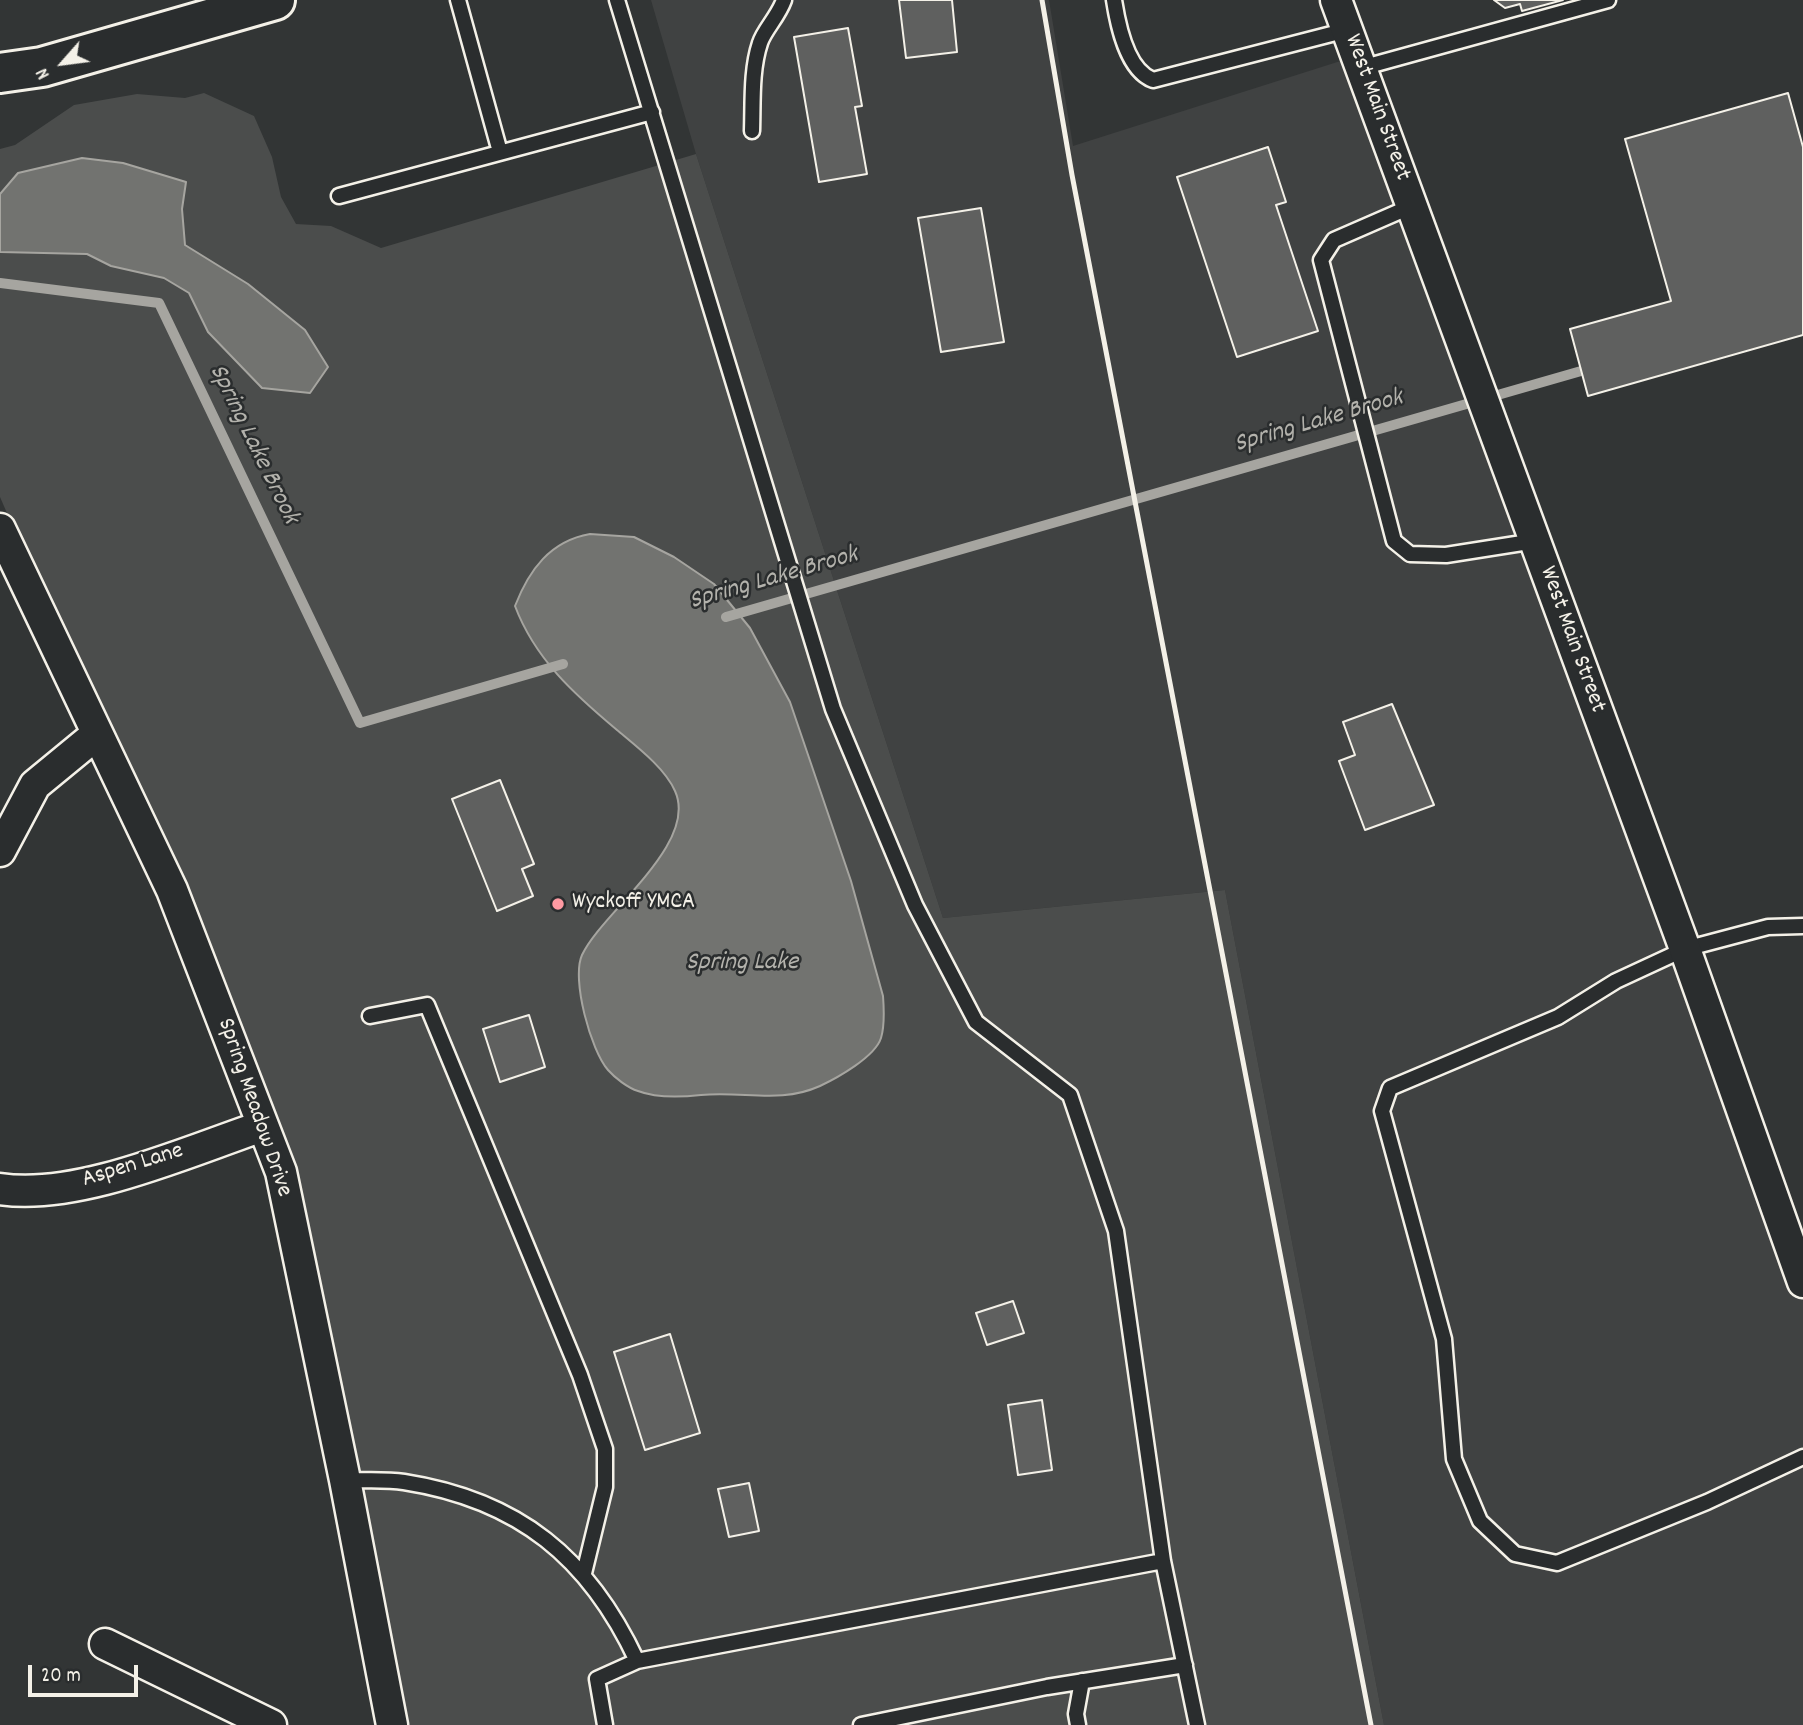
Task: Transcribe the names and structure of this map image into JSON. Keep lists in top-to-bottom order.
{
  "streets": {
    "street": ["West Main Street", "Spring Meadow Drive", "Aspen Lane"]
  },
  "crossings": [
    ["Spring Meadow Drive", "Aspen Lane"]
  ],
  "water": ["Spring Lake Brook", "Spring Lake"],
  "places": ["Wyckoff YMCA"],
  "scale_bar": "20 m",
  "north": "bottom left"
}
